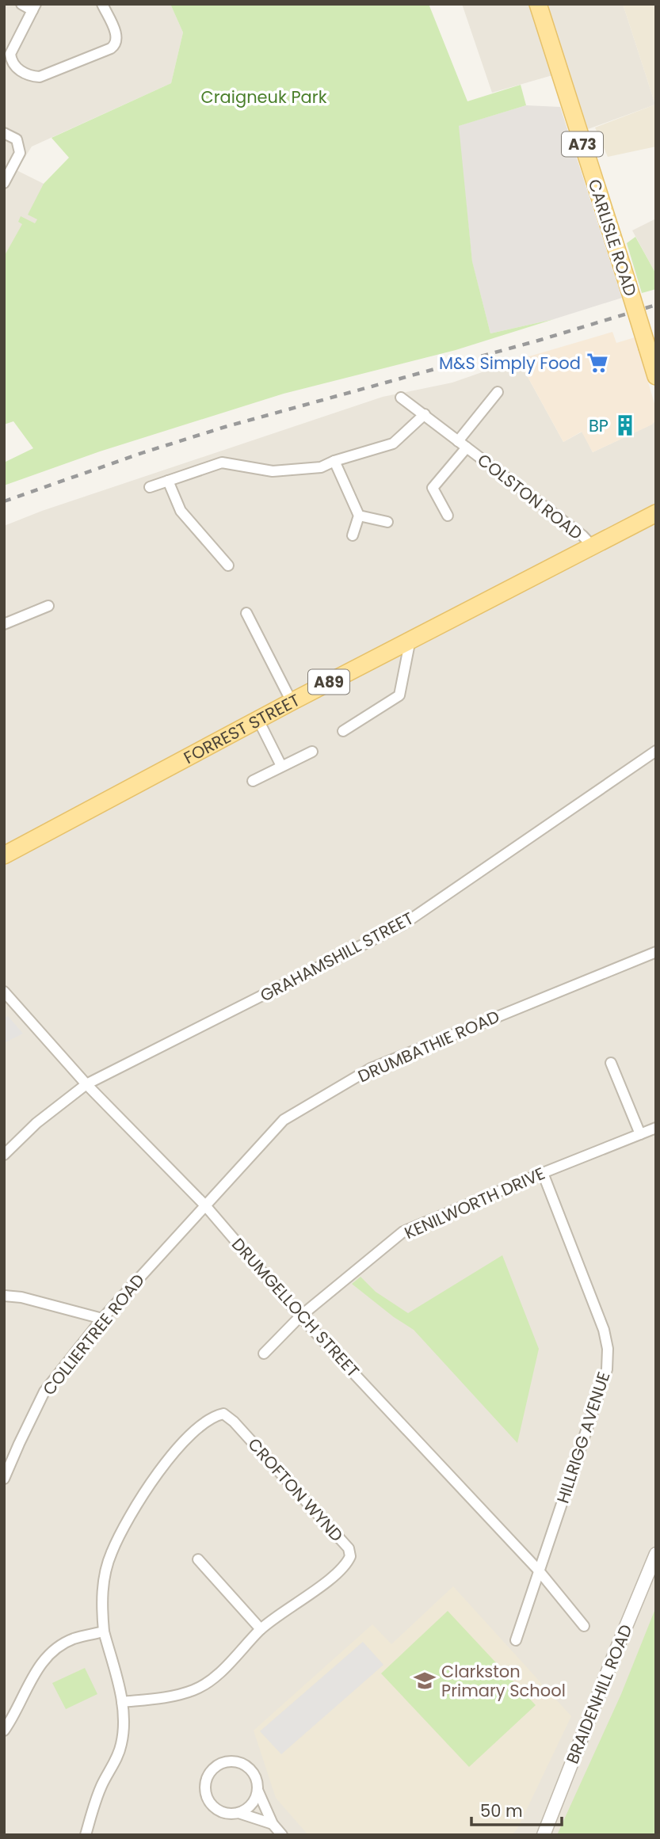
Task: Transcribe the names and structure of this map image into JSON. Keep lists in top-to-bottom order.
{
  "streets": {
    "main road": [
      "A73",
      "CARLISLE ROAD",
      "A89",
      "FORREST STREET"
    ],
    "street": [
      "COLSTON ROAD",
      "GRAHAMSHILL STREET",
      "DRUMBATHIE ROAD",
      "KENILWORTH DRIVE",
      "DRUMGELLOCH STREET",
      "COLLIERTREE ROAD",
      "HILLRIGG AVENUE",
      "CROFTON WYND",
      "BRAIDENHILL ROAD"
    ]
  },
  "crossings": [
    ["COLSTON ROAD", "FORREST STREET"],
    ["GRAHAMSHILL STREET", "DRUMGELLOCH STREET"],
    ["DRUMBATHIE ROAD", "DRUMGELLOCH STREET"],
    ["DRUMBATHIE ROAD", "COLLIERTREE ROAD"],
    ["KENILWORTH DRIVE", "DRUMGELLOCH STREET"],
    ["KENILWORTH DRIVE", "HILLRIGG AVENUE"],
    ["DRUMGELLOCH STREET", "COLLIERTREE ROAD"],
    ["DRUMGELLOCH STREET", "HILLRIGG AVENUE"]
  ],
  "parks": ["Craigneuk Park"],
  "places": {
    "supermarket": ["M&S Simply Food"],
    "building": ["BP"],
    "school or university": ["Clarkston Primary School"]
  },
  "scale_bar": "50 m"
}
